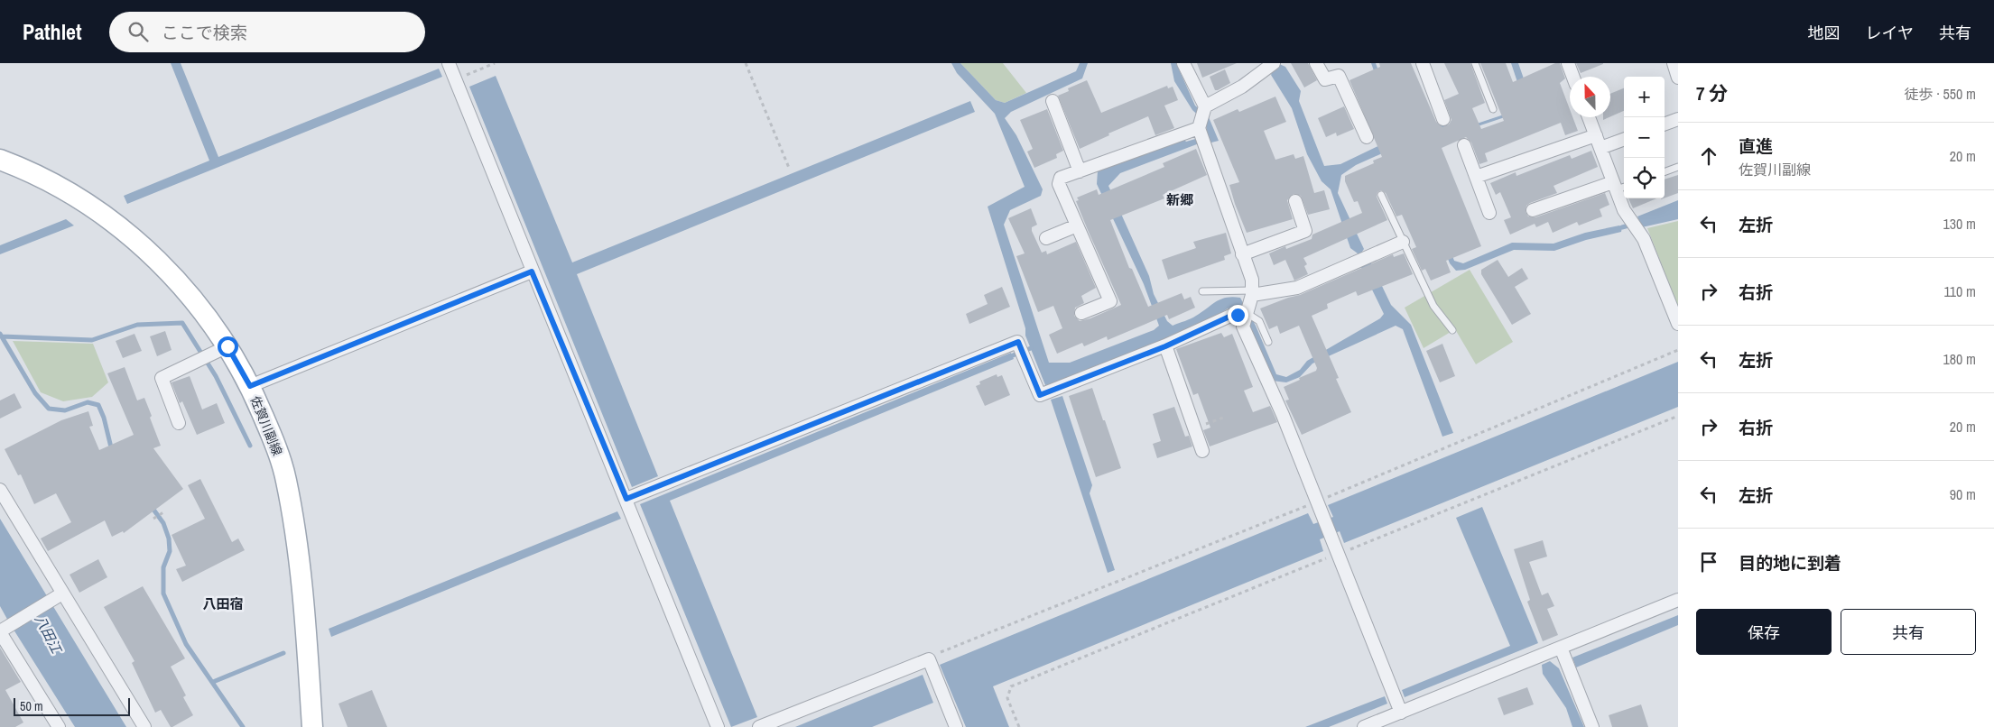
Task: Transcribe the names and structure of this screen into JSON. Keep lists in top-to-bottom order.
{
  "streets": {
    "main road": ["佐賀川副線"]
  },
  "districts": ["新郷", "八田宿"],
  "water": ["八田江"],
  "scale_bar": "50 m",
  "north": "top",
  "page": {
    "header": "Pathlet",
    "search": "ここで検索",
    "nav": ["地図", "レイヤ", "共有"],
    "heading": ["7 分", "徒歩 · 550 m"],
    "map_buttons": ["+", "−"],
    "list": [
      ["直進", "佐賀川副線", "20 m"],
      ["左折", "130 m"],
      ["右折", "110 m"],
      ["左折", "180 m"],
      ["右折", "20 m"],
      ["左折", "90 m"],
      "目的地に到着"
    ],
    "buttons": ["保存", "共有"],
    "scale": "50 m"
  }
}
